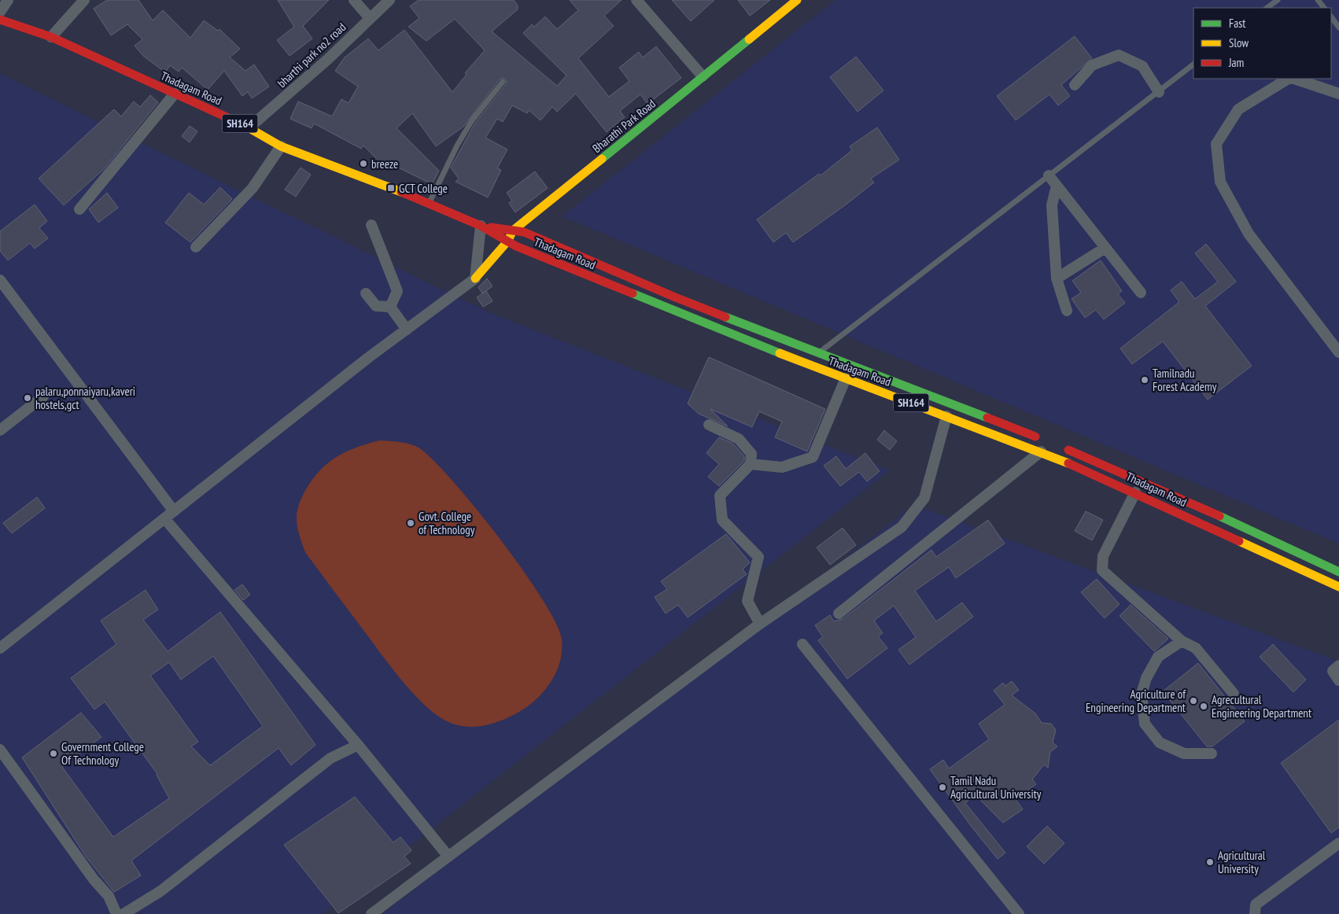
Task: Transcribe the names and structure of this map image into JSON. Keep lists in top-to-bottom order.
{
  "streets": {
    "main road": ["Thadagam Road", "SH164", "Bharathi Park Road"],
    "street": ["bharthi park no2 road"]
  },
  "crossings": [
    ["bharthi park no2 road", "Thadagam Road"],
    ["Thadagam Road", "Bharathi Park Road"]
  ],
  "places": {
    "other": [
      "breeze",
      "Tamilnadu Forest Academy",
      "palaru,ponnaiyaru,kaveri hostels,gct",
      "Govt. College of Technology",
      "Agriculture of Engineering Department",
      "Agrecultural Engineering Department",
      "Government College Of Technology",
      "Tamil Nadu Agricultural University",
      "Agricultural University"
    ],
    "transit": ["GCT College"]
  },
  "legend": ["Fast", "Slow", "Jam"]
}
